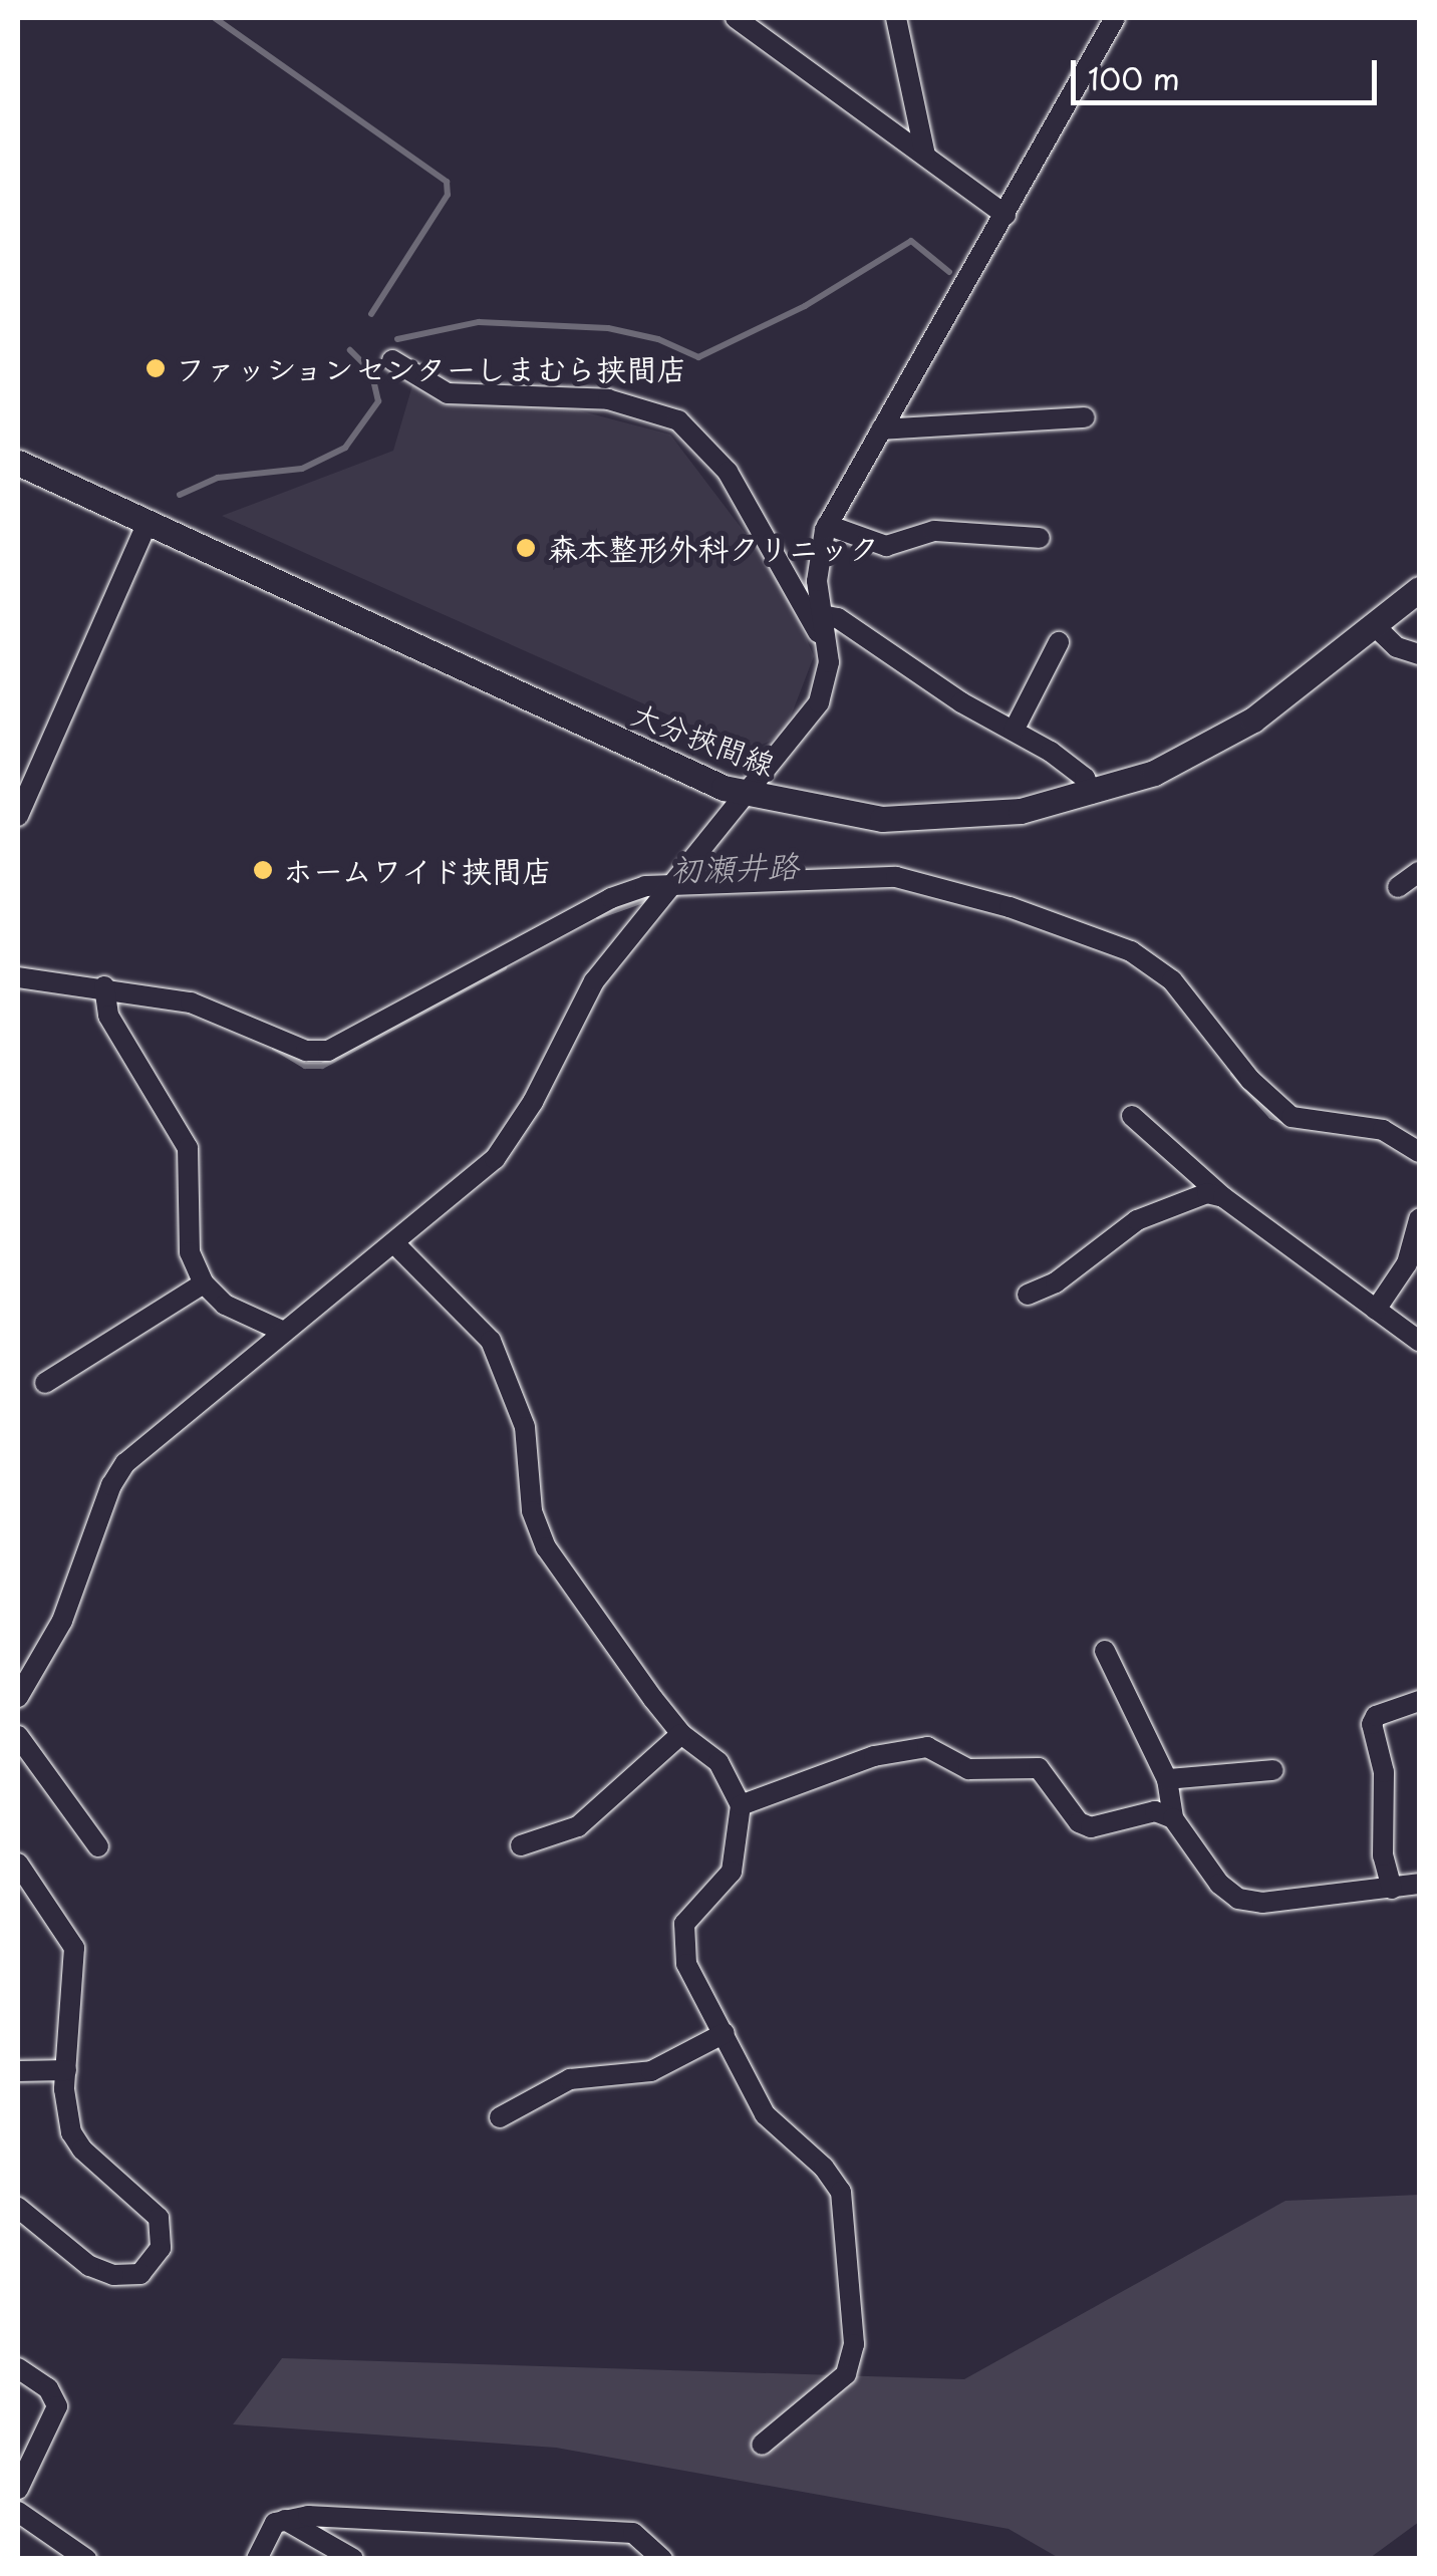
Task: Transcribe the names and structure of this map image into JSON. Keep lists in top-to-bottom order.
{
  "streets": {
    "main road": ["大分挾間線"]
  },
  "water": ["初瀬井路"],
  "places": ["ファッションセンターしまむら挟間店", "森本整形外科クリニック", "ホームワイド挟間店"],
  "scale_bar": "100 m"
}
